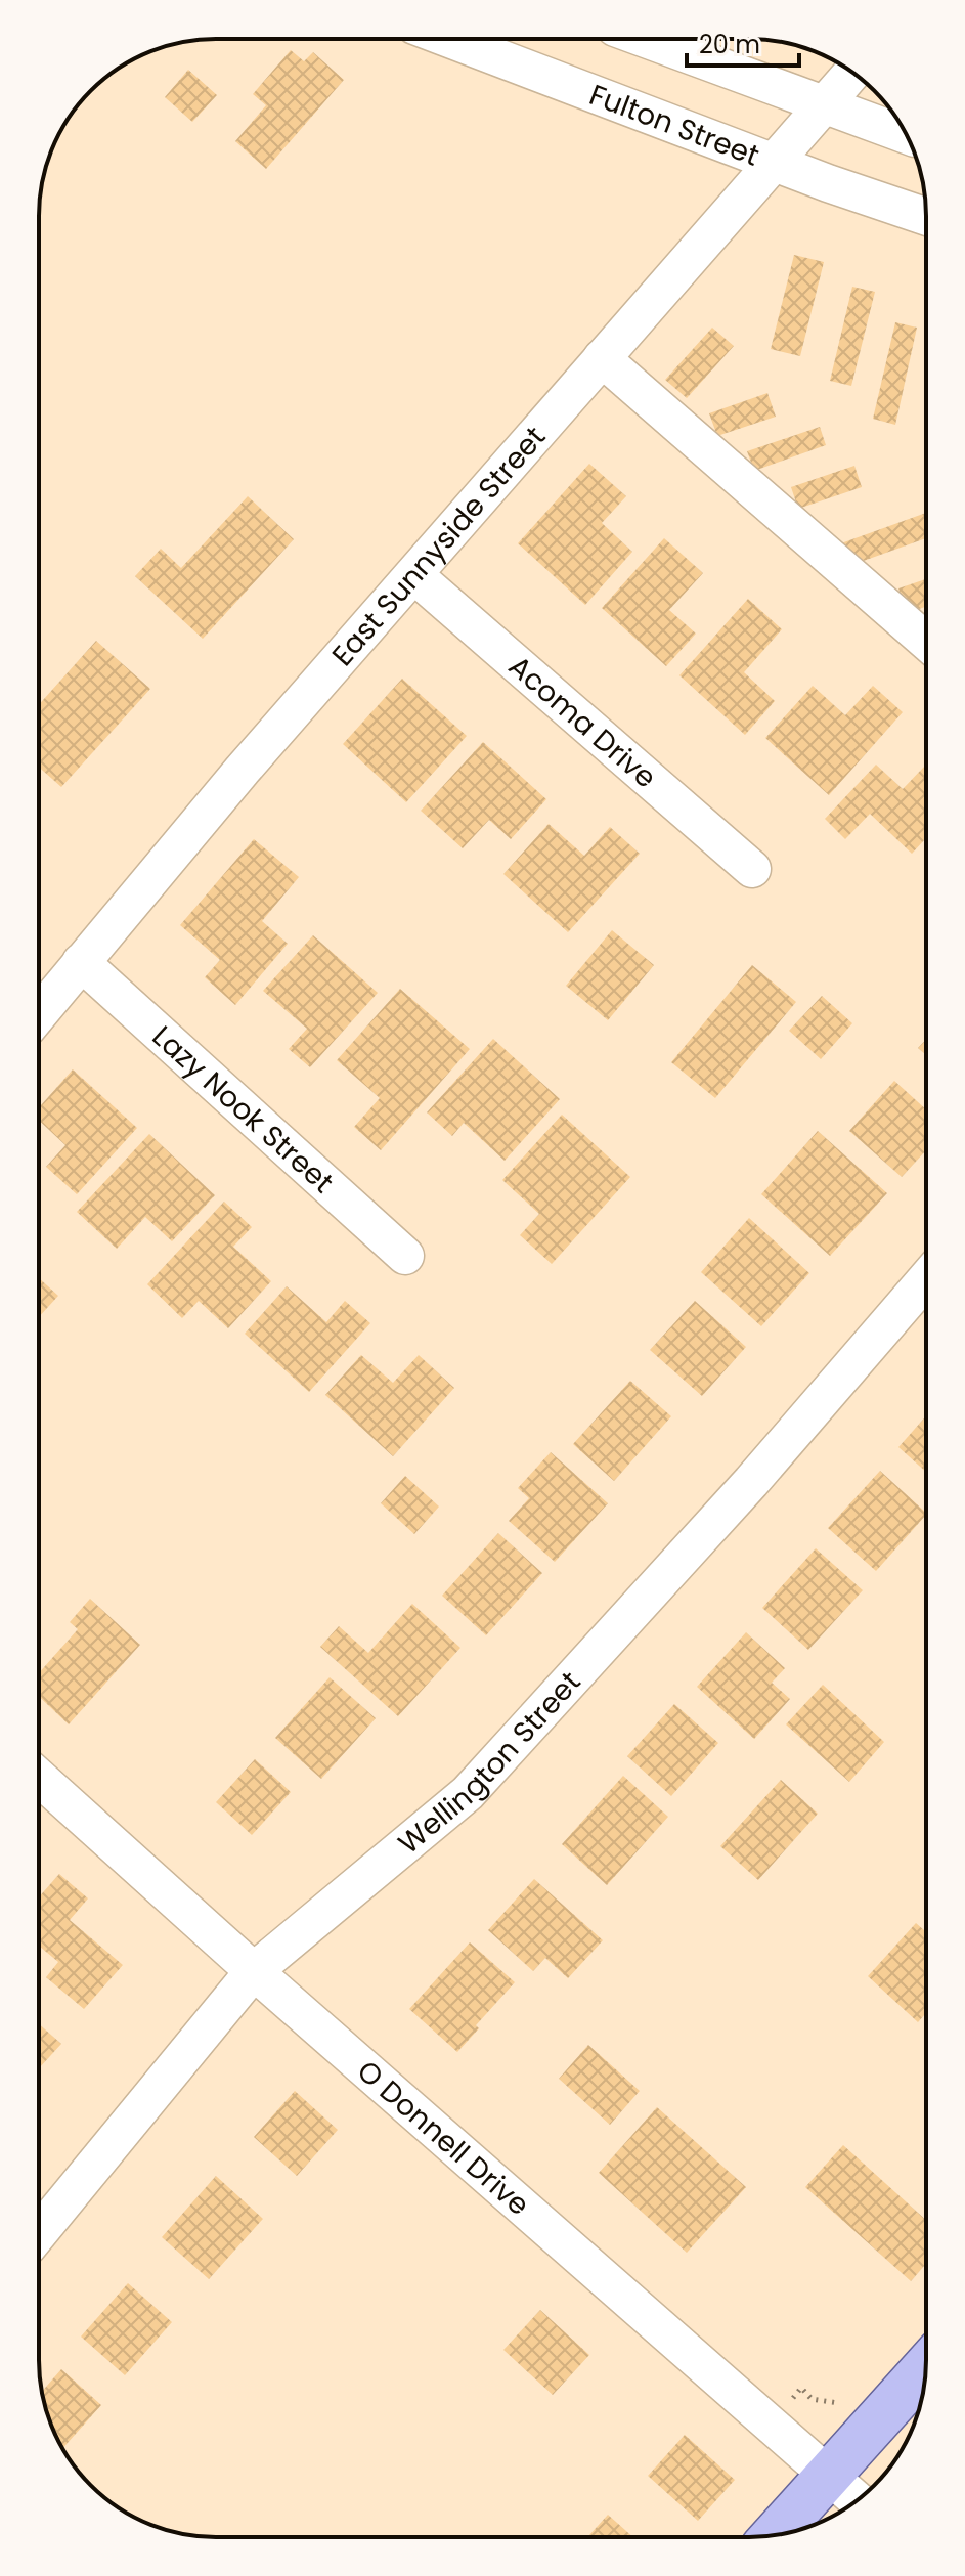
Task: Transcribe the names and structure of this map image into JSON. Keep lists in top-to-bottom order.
{
  "streets": {
    "street": [
      "Fulton Street",
      "East Sunnyside Street",
      "Acoma Drive",
      "Lazy Nook Street",
      "Wellington Street",
      "O Donnell Drive"
    ]
  },
  "crossings": [
    ["Fulton Street", "East Sunnyside Street"],
    ["East Sunnyside Street", "Acoma Drive"],
    ["East Sunnyside Street", "Lazy Nook Street"],
    ["Wellington Street", "O Donnell Drive"]
  ],
  "scale_bar": "20 m"
}
